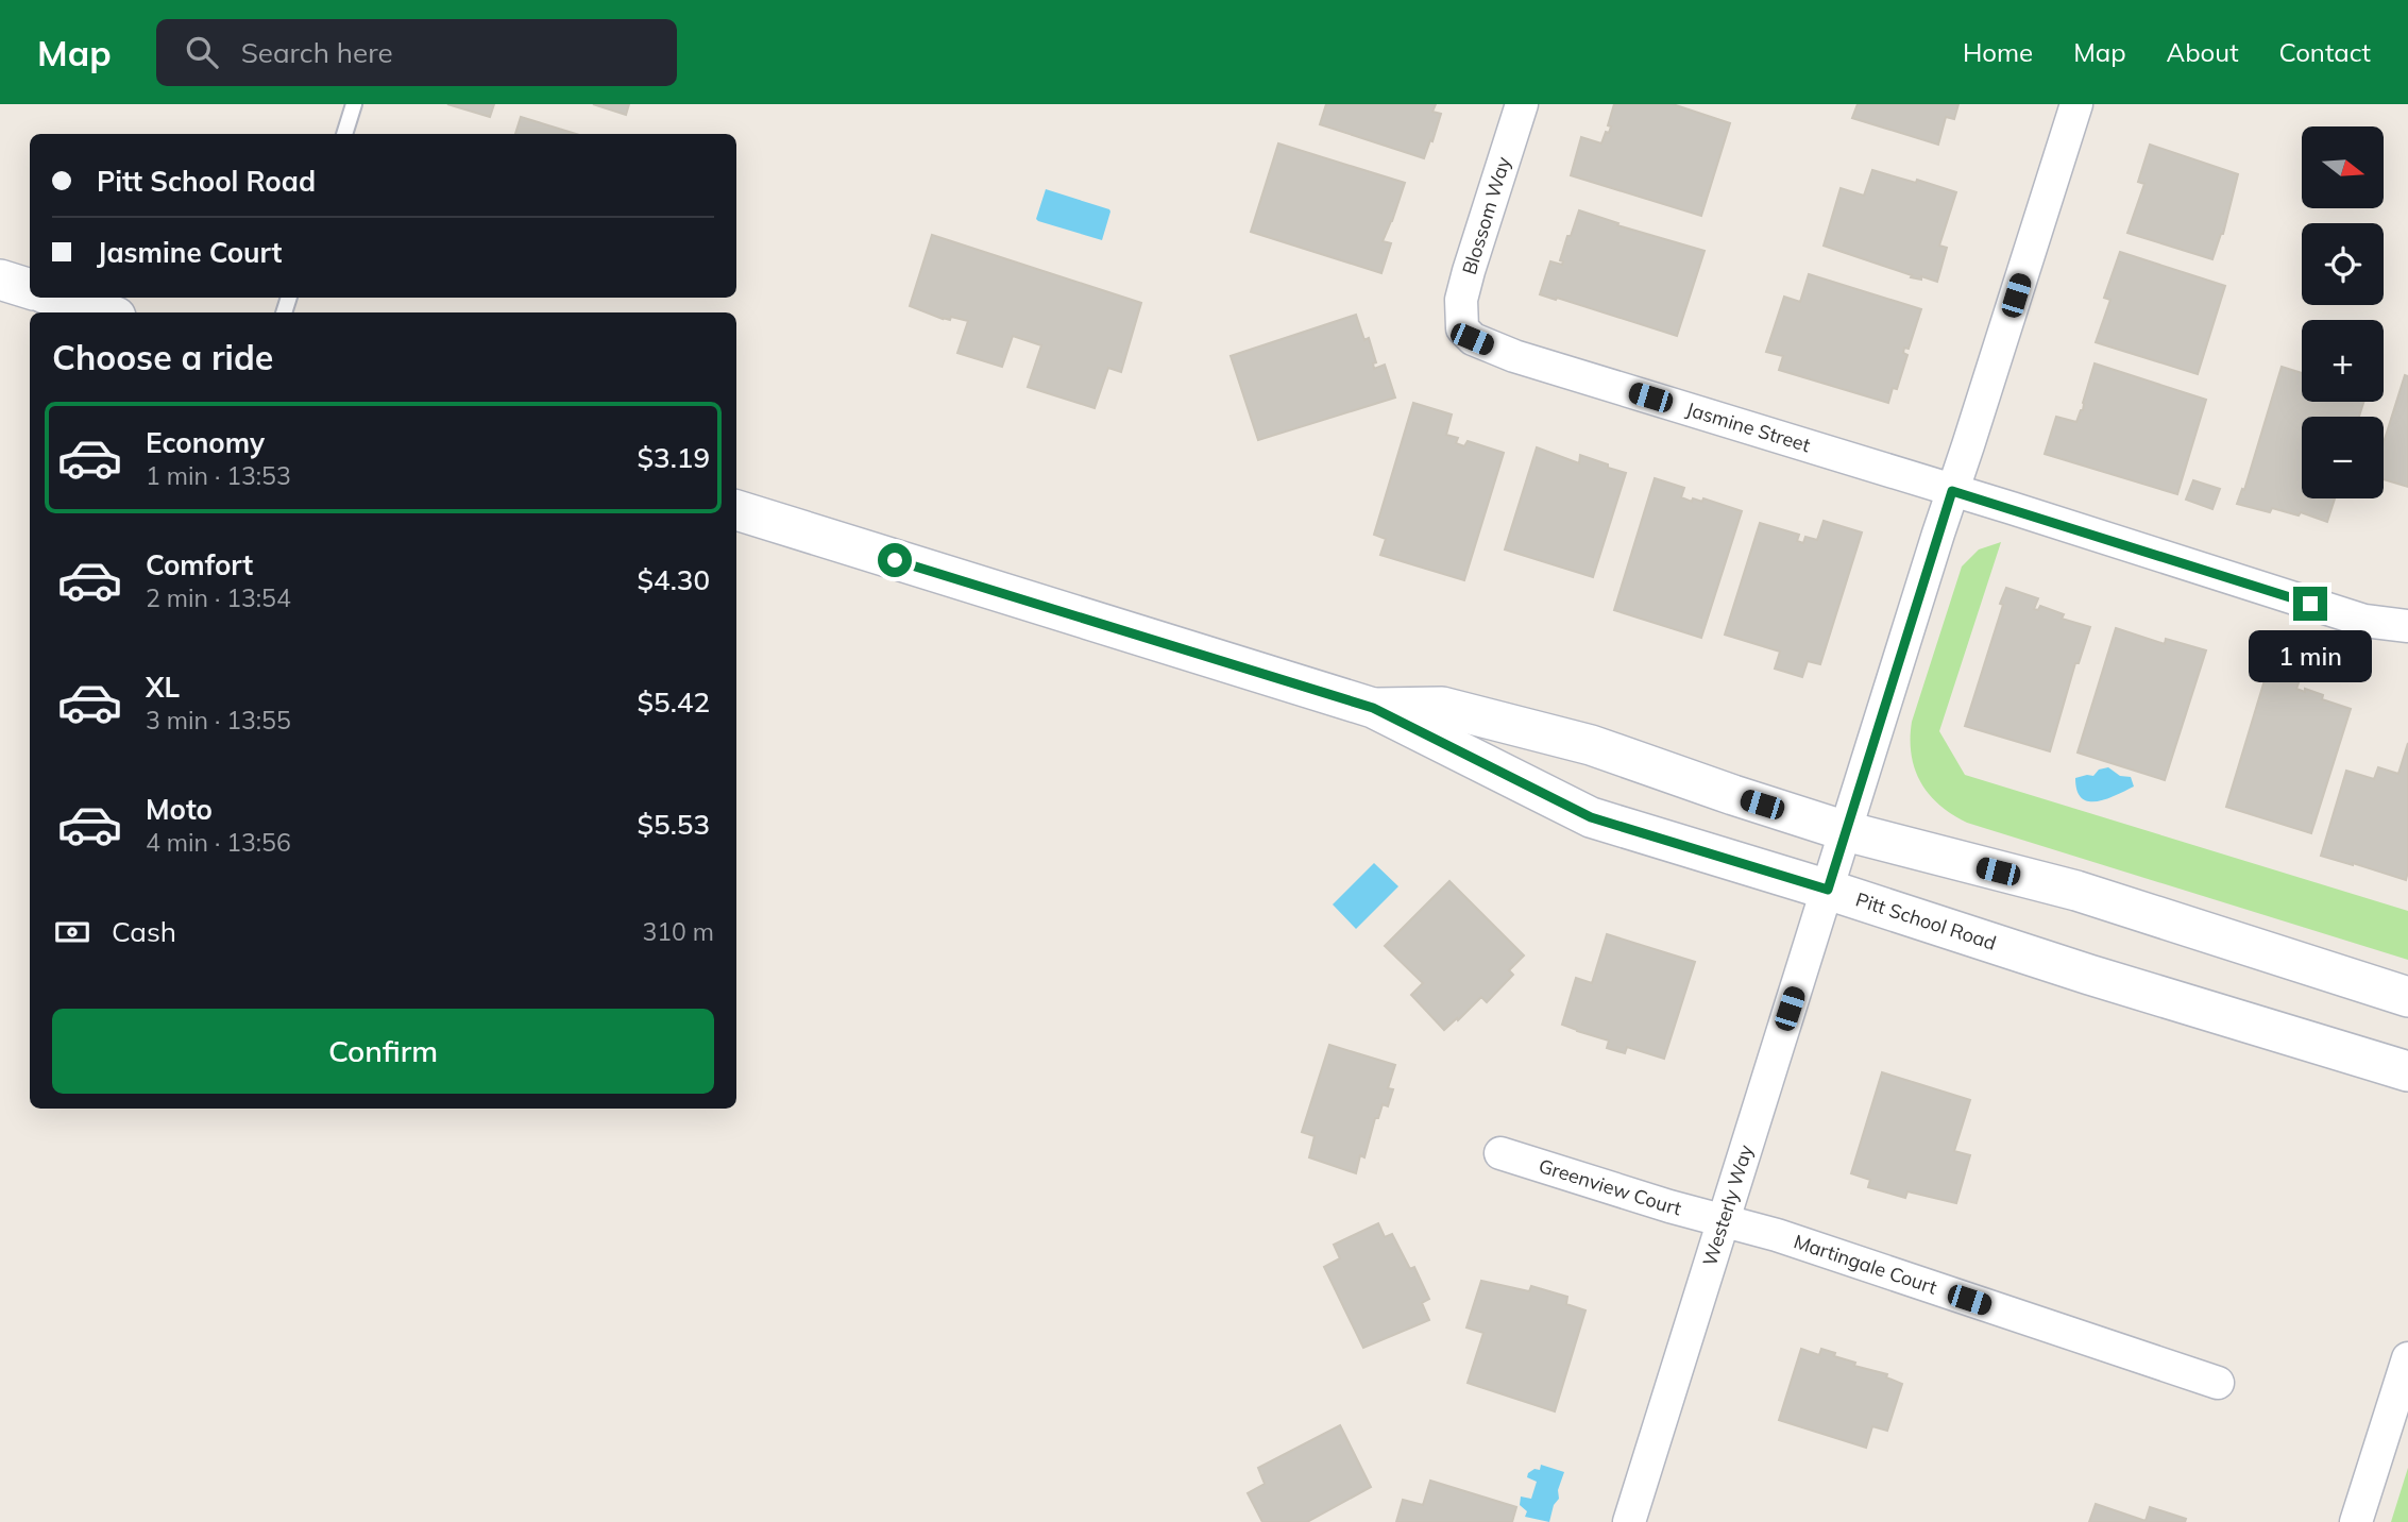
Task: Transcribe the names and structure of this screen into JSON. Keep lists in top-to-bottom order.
{
  "streets": {
    "street": [
      "Blossom Way",
      "Jasmine Street",
      "Pitt School Road",
      "Greenview Court",
      "Westerly Way",
      "Martingale Court"
    ]
  },
  "crossings": [
    ["Blossom Way", "Jasmine Street"],
    ["Jasmine Street", "Westerly Way"],
    ["Pitt School Road", "Westerly Way"],
    ["Greenview Court", "Westerly Way"],
    ["Greenview Court", "Martingale Court"],
    ["Westerly Way", "Martingale Court"]
  ],
  "north": "right",
  "page": {
    "header": "Map",
    "search": "Search here",
    "nav": [
      "Home",
      "Map",
      "About",
      "Contact"
    ],
    "map_buttons": ["+", "−"],
    "banner": ["Pitt School Road", "Jasmine Court"],
    "heading": "Choose a ride",
    "list": [
      {
        "name": "Economy",
        "note": "1 min · 13:53",
        "value": "$3.19"
      },
      {
        "name": "Comfort",
        "note": "2 min · 13:54",
        "value": "$4.30"
      },
      {
        "name": "XL",
        "note": "3 min · 13:55",
        "value": "$5.42"
      },
      {
        "name": "Moto",
        "note": "4 min · 13:56",
        "value": "$5.53"
      }
    ],
    "bubble": "1 min",
    "pay": ["Cash", "310 m"],
    "buttons": "Confirm"
  }
}
